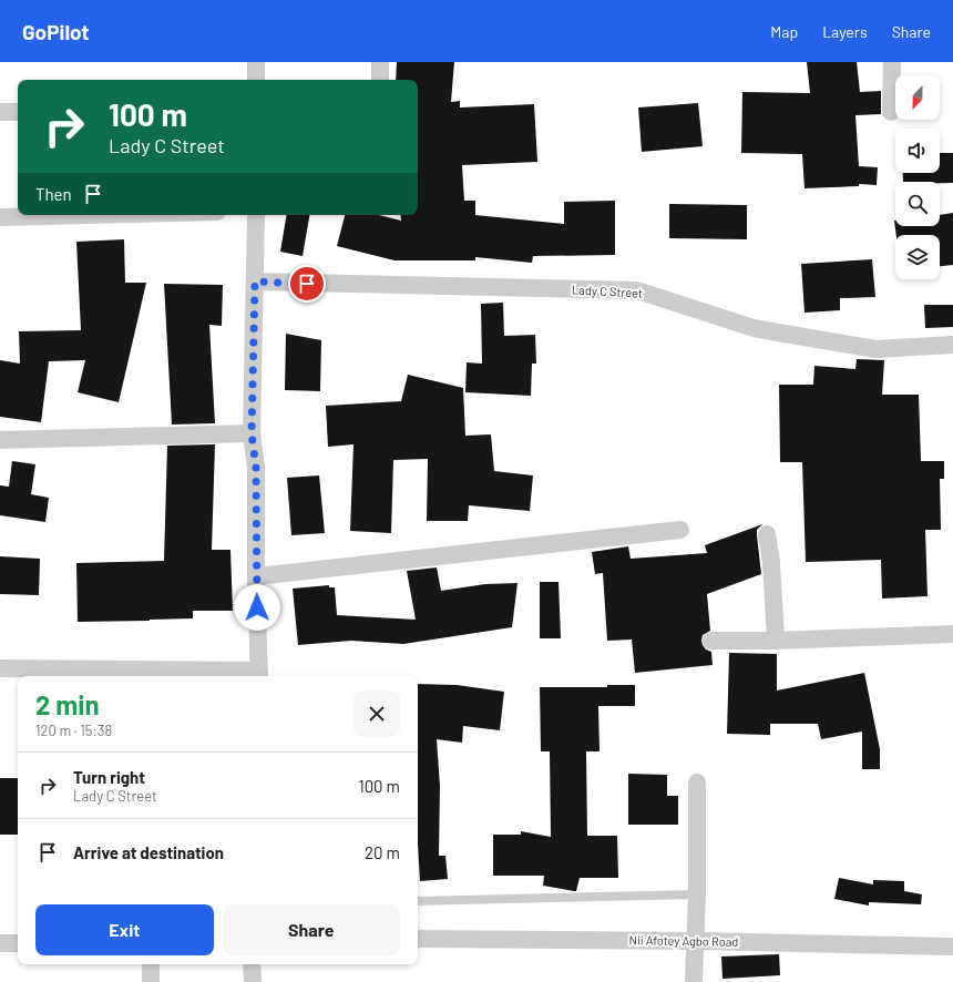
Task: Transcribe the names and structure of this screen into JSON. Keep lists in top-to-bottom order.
{
  "streets": {
    "street": ["Lady C Street", "Nii Afotey Agbo Road"]
  },
  "north": "bottom",
  "page": {
    "header": "GoPilot",
    "nav": ["Map", "Layers", "Share"],
    "turn": ["100 m", "Lady C Street"],
    "then": "Then",
    "heading": ["2 min", "120 m · 15:38"],
    "list": [
      {
        "name": "Turn right",
        "note": "Lady C Street",
        "value": "100 m"
      },
      {
        "name": "Arrive at destination",
        "value": "20 m"
      }
    ],
    "buttons": ["Exit", "Share"]
  }
}
